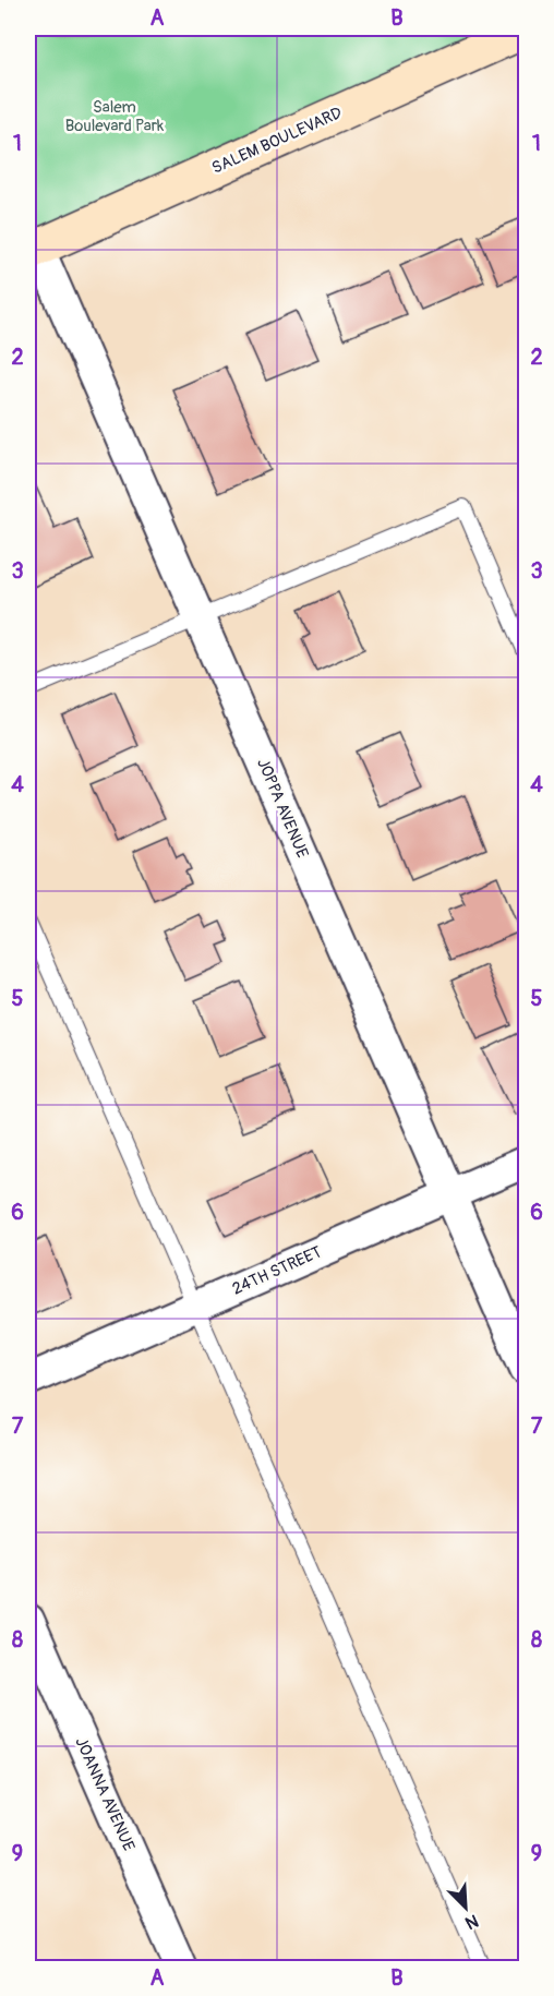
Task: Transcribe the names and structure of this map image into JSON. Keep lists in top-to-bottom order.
{
  "streets": {
    "street": [
      "SALEM BOULEVARD",
      "JOPPA AVENUE",
      "24TH STREET",
      "JOANNA AVENUE"
    ]
  },
  "crossings": [
    ["SALEM BOULEVARD", "JOPPA AVENUE"],
    ["JOPPA AVENUE", "24TH STREET"]
  ],
  "parks": ["Salem Boulevard Park"],
  "north": "bottom right",
  "grid": {
    "columns": ["A", "B"],
    "rows": [
      "1",
      "2",
      "3",
      "4",
      "5",
      "6",
      "7",
      "8",
      "9"
    ]
  }
}
